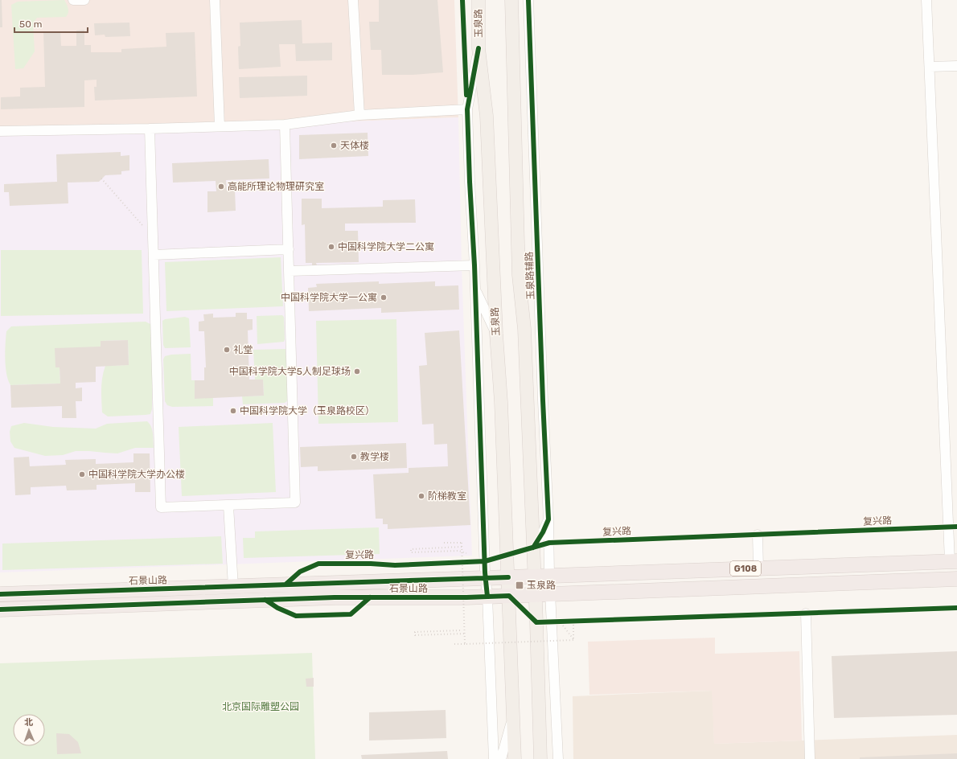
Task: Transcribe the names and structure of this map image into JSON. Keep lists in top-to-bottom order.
{
  "streets": {
    "highway": ["G108", "石景山路"],
    "main road": ["玉泉路"],
    "street": ["玉泉路辅路"],
    "cycle path": ["复兴路"]
  },
  "crossings": [
    ["玉泉路", "G108"],
    ["玉泉路", "石景山路"],
    ["G108", "石景山路"]
  ],
  "parks": ["北京国际雕塑公园"],
  "places": {
    "other": [
      "天体楼",
      "高能所理论物理研究室",
      "中国科学院大学二公寓",
      "中国科学院大学一公寓",
      "礼堂",
      "中国科学院大学5人制足球场",
      "中国科学院大学（玉泉路校区）",
      "教学楼",
      "中国科学院大学办公楼",
      "阶梯教室"
    ],
    "transit": ["玉泉路"]
  },
  "scale_bar": "50 m",
  "north": "top"
}
